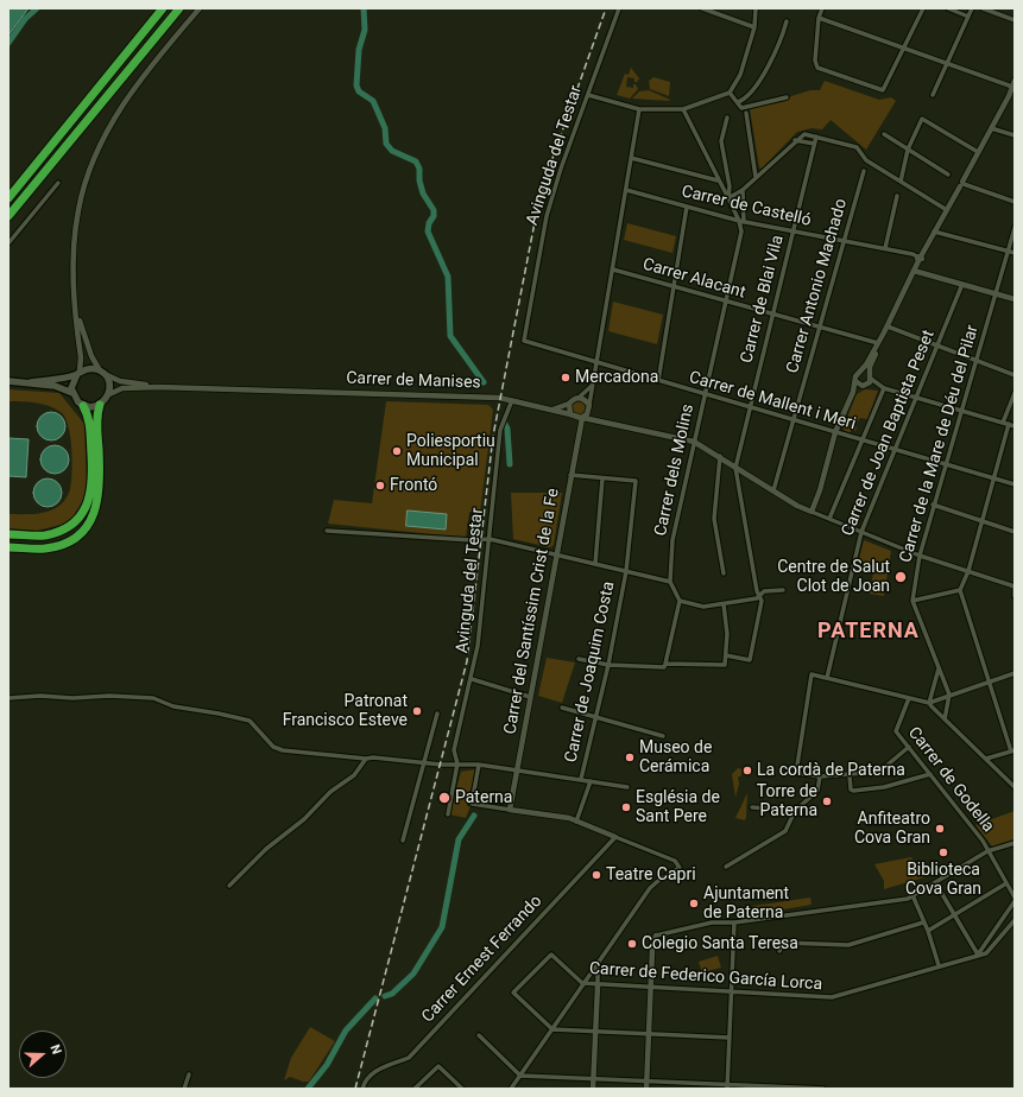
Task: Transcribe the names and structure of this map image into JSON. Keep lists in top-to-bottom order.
{
  "streets": {
    "street": [
      "Avinguda del Testar",
      "Carrer de Castelló",
      "Carrer Alacant",
      "Carrer Antonio Machado",
      "Carrer de Blai Vila",
      "Carrer de Manises",
      "Carrer de Mallent i Meri",
      "Carrer de Joan Baptista Peset",
      "Carrer de la Mare de Déu del Pilar",
      "Carrer dels Molins",
      "Carrer del Santíssim Crist de la Fe",
      "Carrer de Joaquim Costa",
      "Carrer de Godella",
      "Carrer Ernest Ferrando",
      "Carrer de Federico García Lorca"
    ]
  },
  "crossings": [
    ["Avinguda del Testar", "Carrer de Manises"],
    ["Avinguda del Testar", "Carrer de Mallent i Meri"],
    ["Carrer de Castelló", "Carrer Antonio Machado"],
    ["Carrer de Castelló", "Carrer de Blai Vila"],
    ["Carrer de Castelló", "Carrer dels Molins"],
    ["Carrer Alacant", "Carrer Antonio Machado"],
    ["Carrer Alacant", "Carrer de Blai Vila"],
    ["Carrer Alacant", "Carrer dels Molins"],
    ["Carrer Antonio Machado", "Carrer de Mallent i Meri"],
    ["Carrer de Blai Vila", "Carrer de Mallent i Meri"],
    ["Carrer de Manises", "Carrer del Santíssim Crist de la Fe"],
    ["Carrer de Mallent i Meri", "Carrer de Joan Baptista Peset"],
    ["Carrer de Mallent i Meri", "Carrer de la Mare de Déu del Pilar"],
    ["Carrer de Mallent i Meri", "Carrer dels Molins"]
  ],
  "districts": ["PATERNA"],
  "places": [
    "Mercadona",
    "Poliesportiu Municipal",
    "Frontó",
    "Centre de Salut Clot de Joan",
    "Patronat Francisco Esteve",
    "Museo de Cerámica",
    "La cordà de Paterna",
    "Paterna",
    "Torre de Paterna",
    "Església de Sant Pere",
    "Anfiteatro Cova Gran",
    "Biblioteca Cova Gran",
    "Teatre Capri",
    "Ajuntament de Paterna",
    "Colegio Santa Teresa"
  ],
  "north": "right"
}
